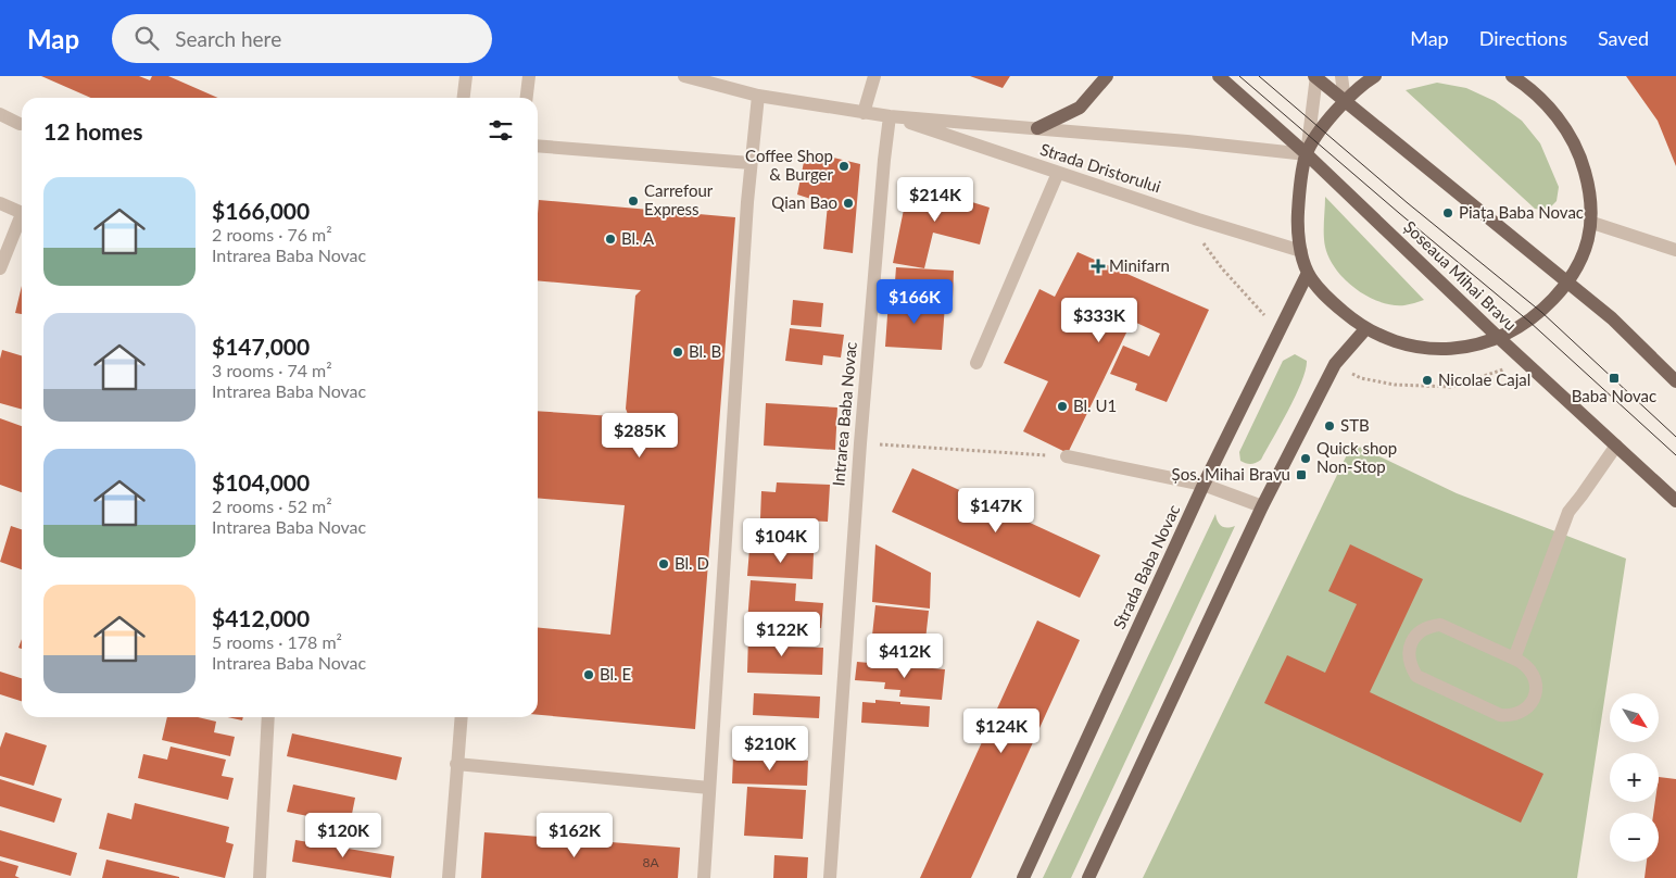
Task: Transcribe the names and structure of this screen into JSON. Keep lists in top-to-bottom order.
{
  "streets": {
    "main road": ["Șoseaua Mihai Bravu", "Strada Baba Novac"],
    "street": ["Strada Dristorului", "Intrarea Baba Novac"]
  },
  "crossings": [
    ["Strada Dristorului", "Șoseaua Mihai Bravu"],
    ["Strada Dristorului", "Intrarea Baba Novac"]
  ],
  "places": {
    "other": [
      "Coffee Shop & Burger",
      "Carrefour Express",
      "Qian Bao",
      "Piața Baba Novac",
      "Bl. A",
      "Bl. B",
      "Nicolae Cajal",
      "Bl. U1",
      "STB",
      "Quick shop Non-Stop",
      "Bl. D",
      "Bl. E"
    ],
    "health": ["Minifarn"],
    "transit": ["Baba Novac", "Șos. Mihai Bravu"]
  },
  "house_numbers": ["8A"],
  "north": "bottom right",
  "page": {
    "header": "Map",
    "search": "Search here",
    "nav": ["Map", "Directions", "Saved"],
    "heading": "12 homes",
    "list": [
      {
        "name": "$166,000",
        "note": "2 rooms · 76 m² · Intrarea Baba Novac"
      },
      {
        "name": "$147,000",
        "note": "3 rooms · 74 m² · Intrarea Baba Novac"
      },
      {
        "name": "$104,000",
        "note": "2 rooms · 52 m² · Intrarea Baba Novac"
      },
      {
        "name": "$412,000",
        "note": "5 rooms · 178 m² · Intrarea Baba Novac"
      }
    ],
    "price": [
      "$214K",
      "$166K",
      "$333K",
      "$285K",
      "$147K",
      "$104K",
      "$122K",
      "$412K",
      "$124K",
      "$210K",
      "$120K",
      "$162K"
    ],
    "map_buttons": ["+", "−"]
  }
}
